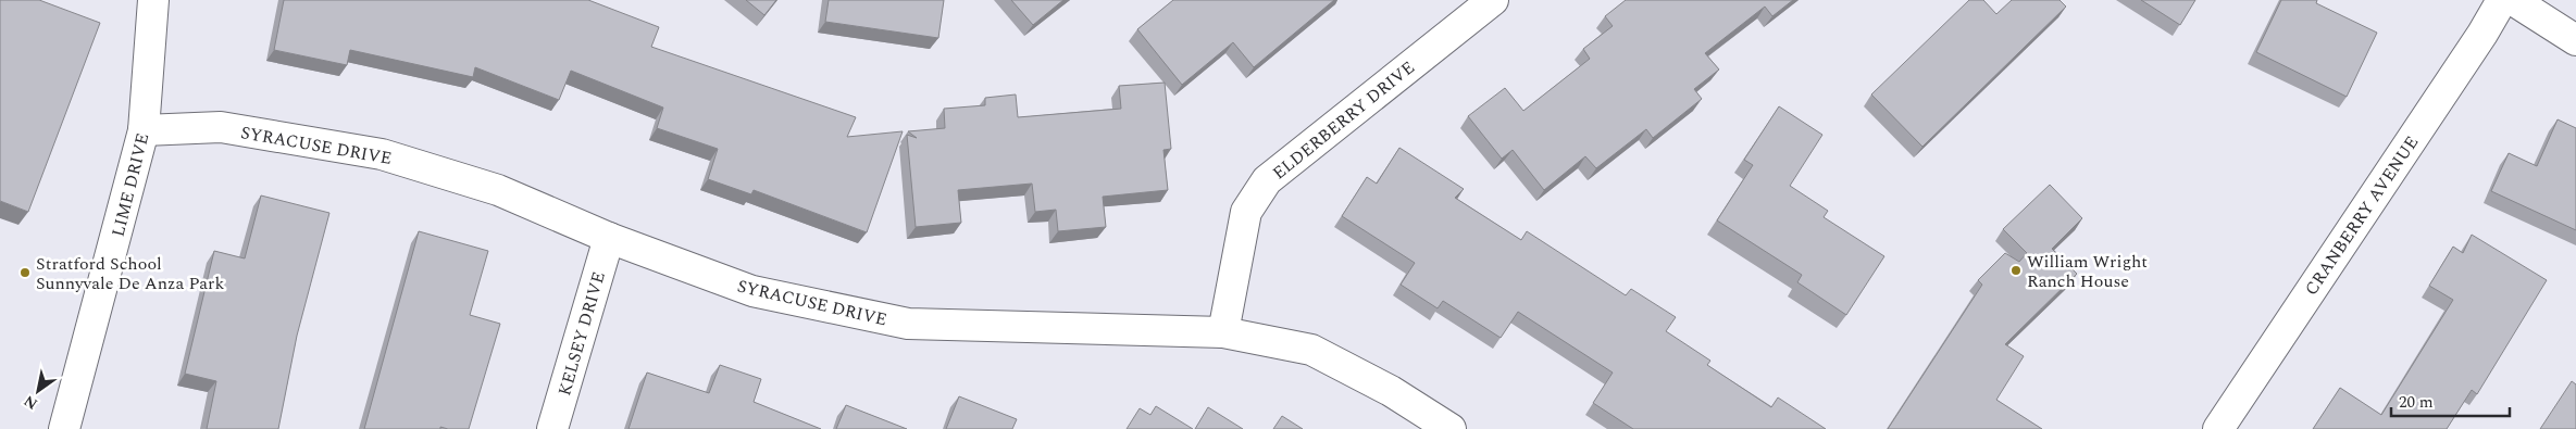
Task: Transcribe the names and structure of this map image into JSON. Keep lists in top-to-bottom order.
{
  "streets": {
    "street": [
      "ELDERBERRY DRIVE",
      "SYRACUSE DRIVE",
      "LIME DRIVE",
      "CRANBERRY AVENUE",
      "KELSEY DRIVE"
    ]
  },
  "crossings": [
    ["ELDERBERRY DRIVE", "SYRACUSE DRIVE"],
    ["SYRACUSE DRIVE", "LIME DRIVE"],
    ["SYRACUSE DRIVE", "KELSEY DRIVE"]
  ],
  "places": ["William Wright Ranch House", "Stratford School Sunnyvale De Anza Park"],
  "scale_bar": "20 m",
  "north": "bottom left"
}
